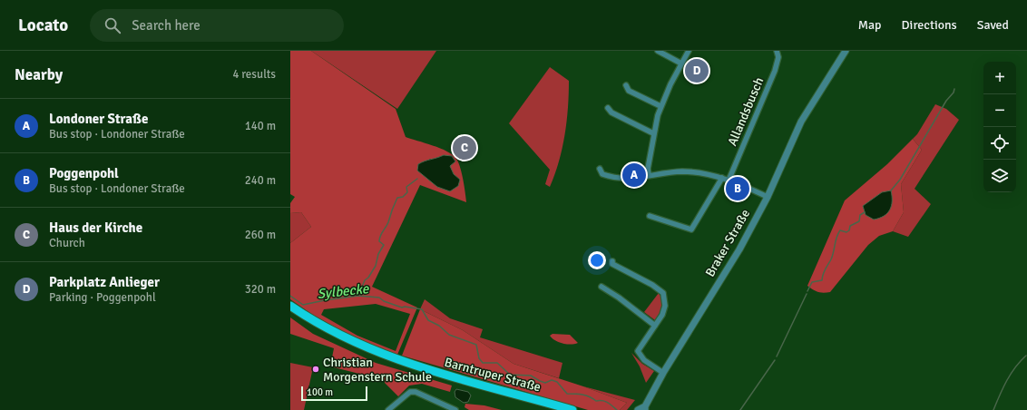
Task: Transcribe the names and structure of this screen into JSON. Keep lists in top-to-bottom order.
{
  "streets": {
    "main road": ["Barntruper Straße"],
    "street": ["Allandsbusch", "Braker Straße"]
  },
  "water": ["Sylbecke"],
  "places": ["Christian Morgenstern Schule"],
  "scale_bar": "100 m",
  "page": {
    "header": "Locato",
    "search": "Search here",
    "nav": ["Map", "Directions", "Saved"],
    "heading": ["Nearby", "4 results"],
    "pins": [
      "D",
      "C",
      "A",
      "B"
    ],
    "map_buttons": ["+", "−"],
    "list": [
      {
        "mark": "A",
        "name": "Londoner Straße",
        "note": "Bus stop · Londoner Straße",
        "value": "140 m"
      },
      {
        "mark": "B",
        "name": "Poggenpohl",
        "note": "Bus stop · Londoner Straße",
        "value": "240 m"
      },
      {
        "mark": "C",
        "name": "Haus der Kirche",
        "note": "Church",
        "value": "260 m"
      },
      {
        "mark": "D",
        "name": "Parkplatz Anlieger",
        "note": "Parking · Poggenpohl",
        "value": "320 m"
      }
    ],
    "scale": "100 m"
  }
}
